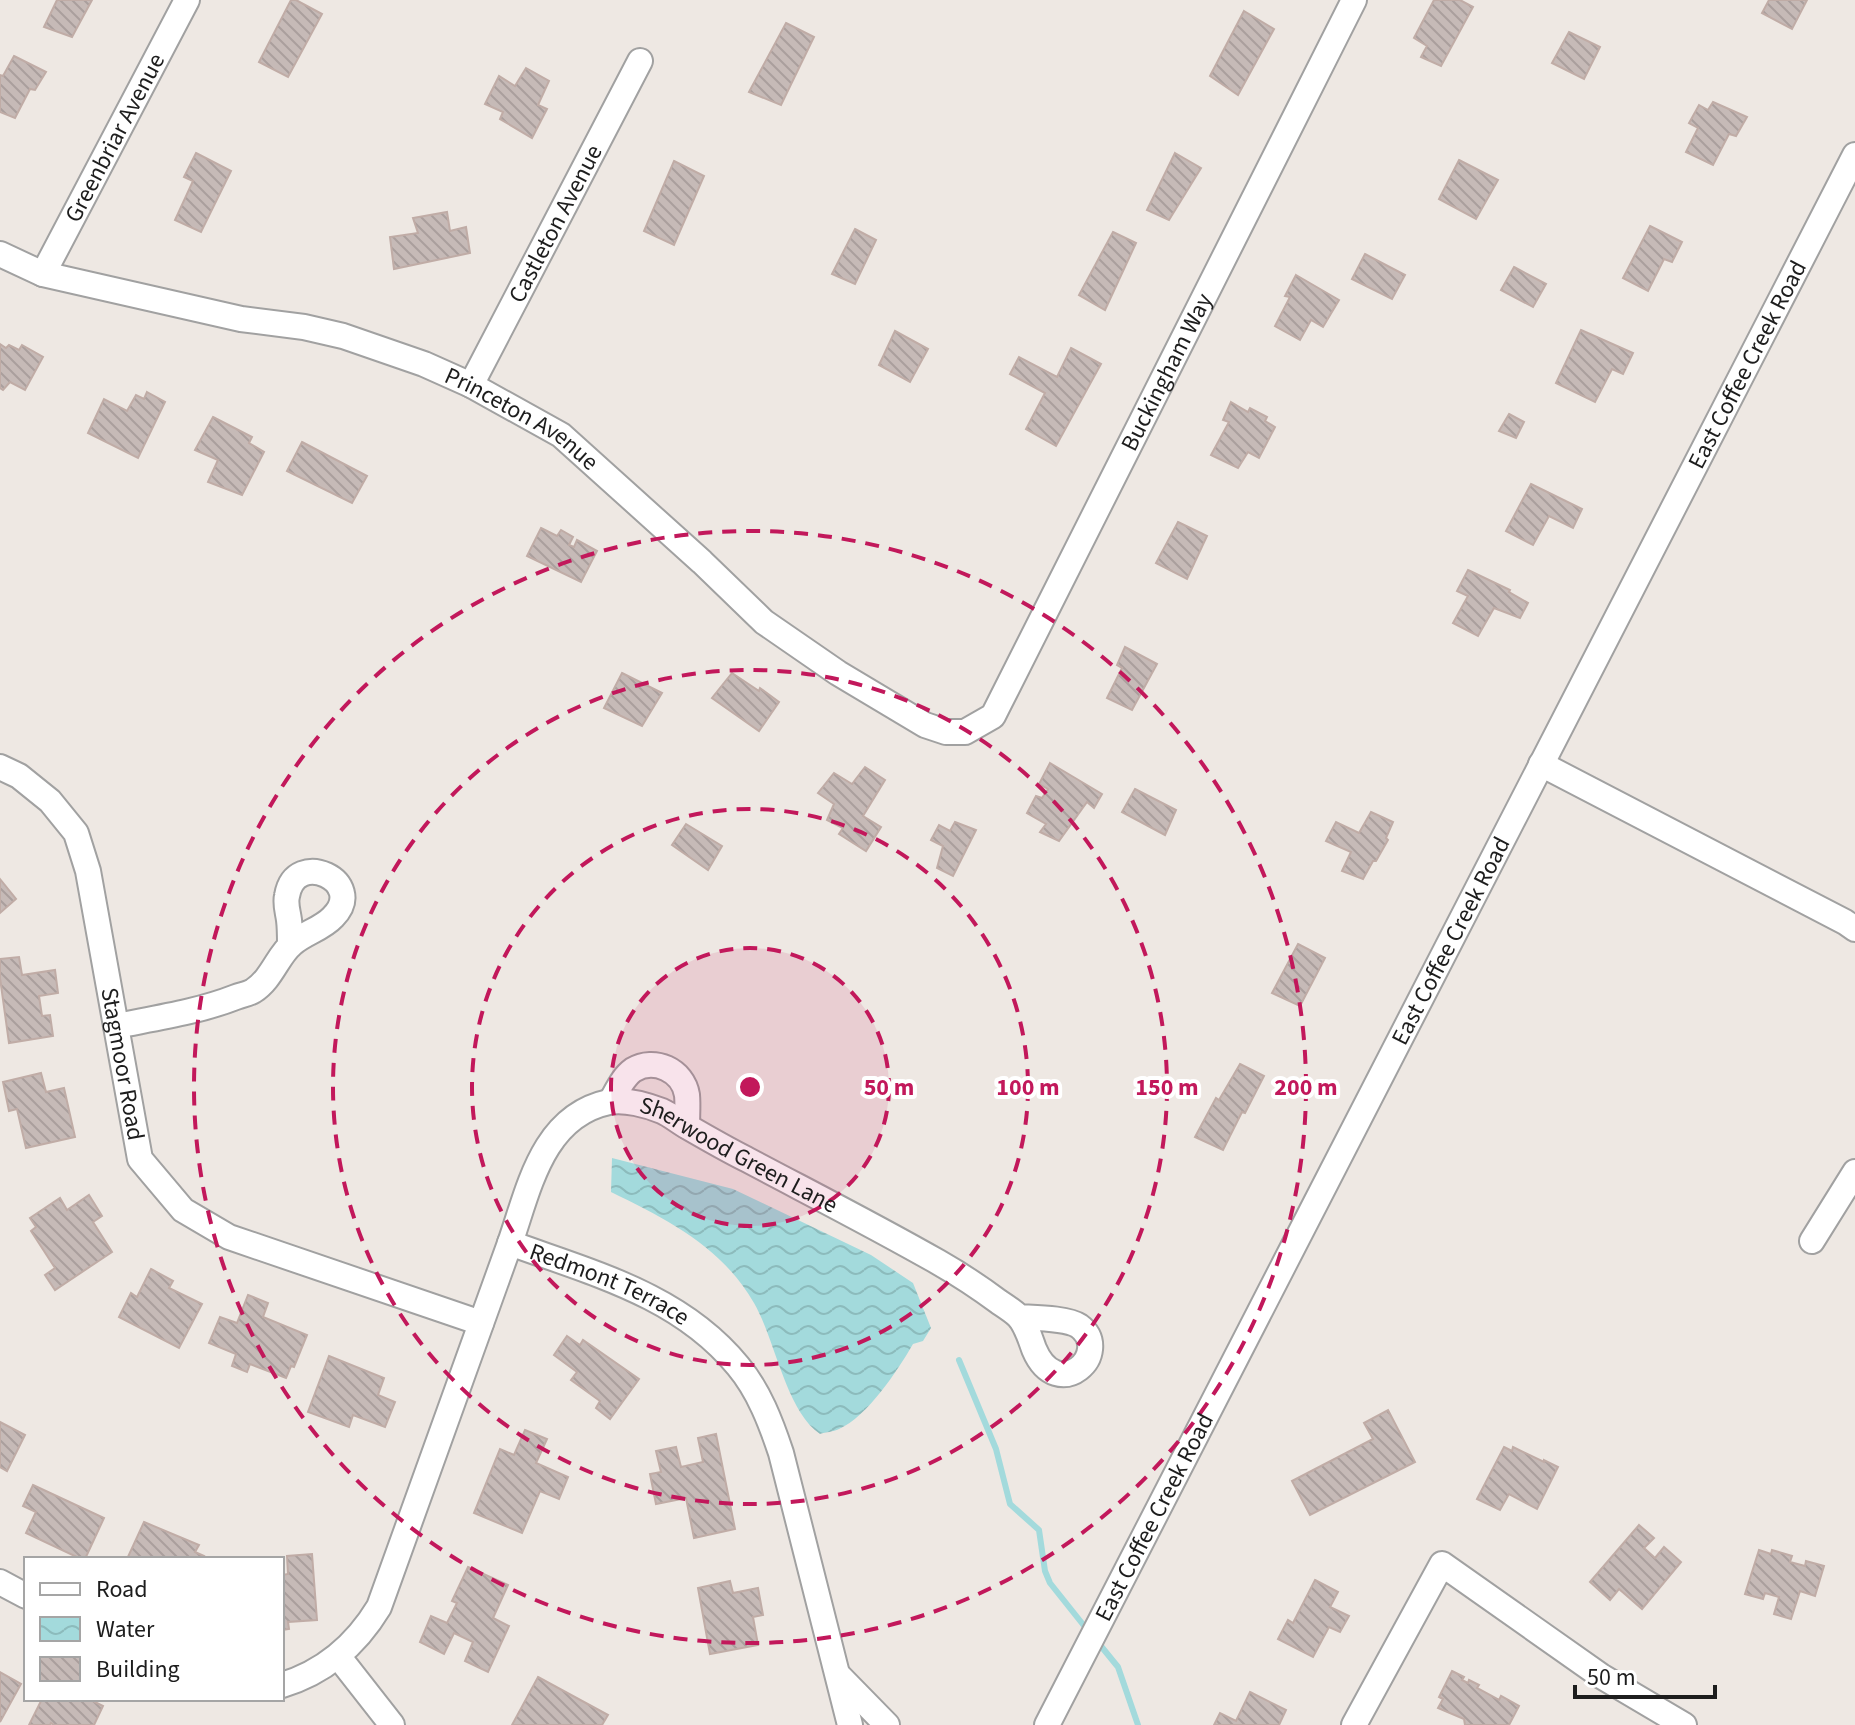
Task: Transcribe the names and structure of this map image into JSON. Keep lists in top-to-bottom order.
{
  "streets": {
    "street": [
      "Greenbriar Avenue",
      "Castleton Avenue",
      "East Coffee Creek Road",
      "Buckingham Way",
      "Princeton Avenue",
      "Stagmoor Road",
      "Sherwood Green Lane",
      "Redmont Terrace"
    ]
  },
  "crossings": [
    ["Greenbriar Avenue", "Princeton Avenue"],
    ["Castleton Avenue", "Princeton Avenue"],
    ["Buckingham Way", "Princeton Avenue"],
    ["Stagmoor Road", "Redmont Terrace"],
    ["Sherwood Green Lane", "Redmont Terrace"]
  ],
  "legend": ["Road", "Water", "Building"],
  "scale_bar": "50 m",
  "rings": [
    "50 m",
    "100 m",
    "150 m",
    "200 m"
  ]
}
